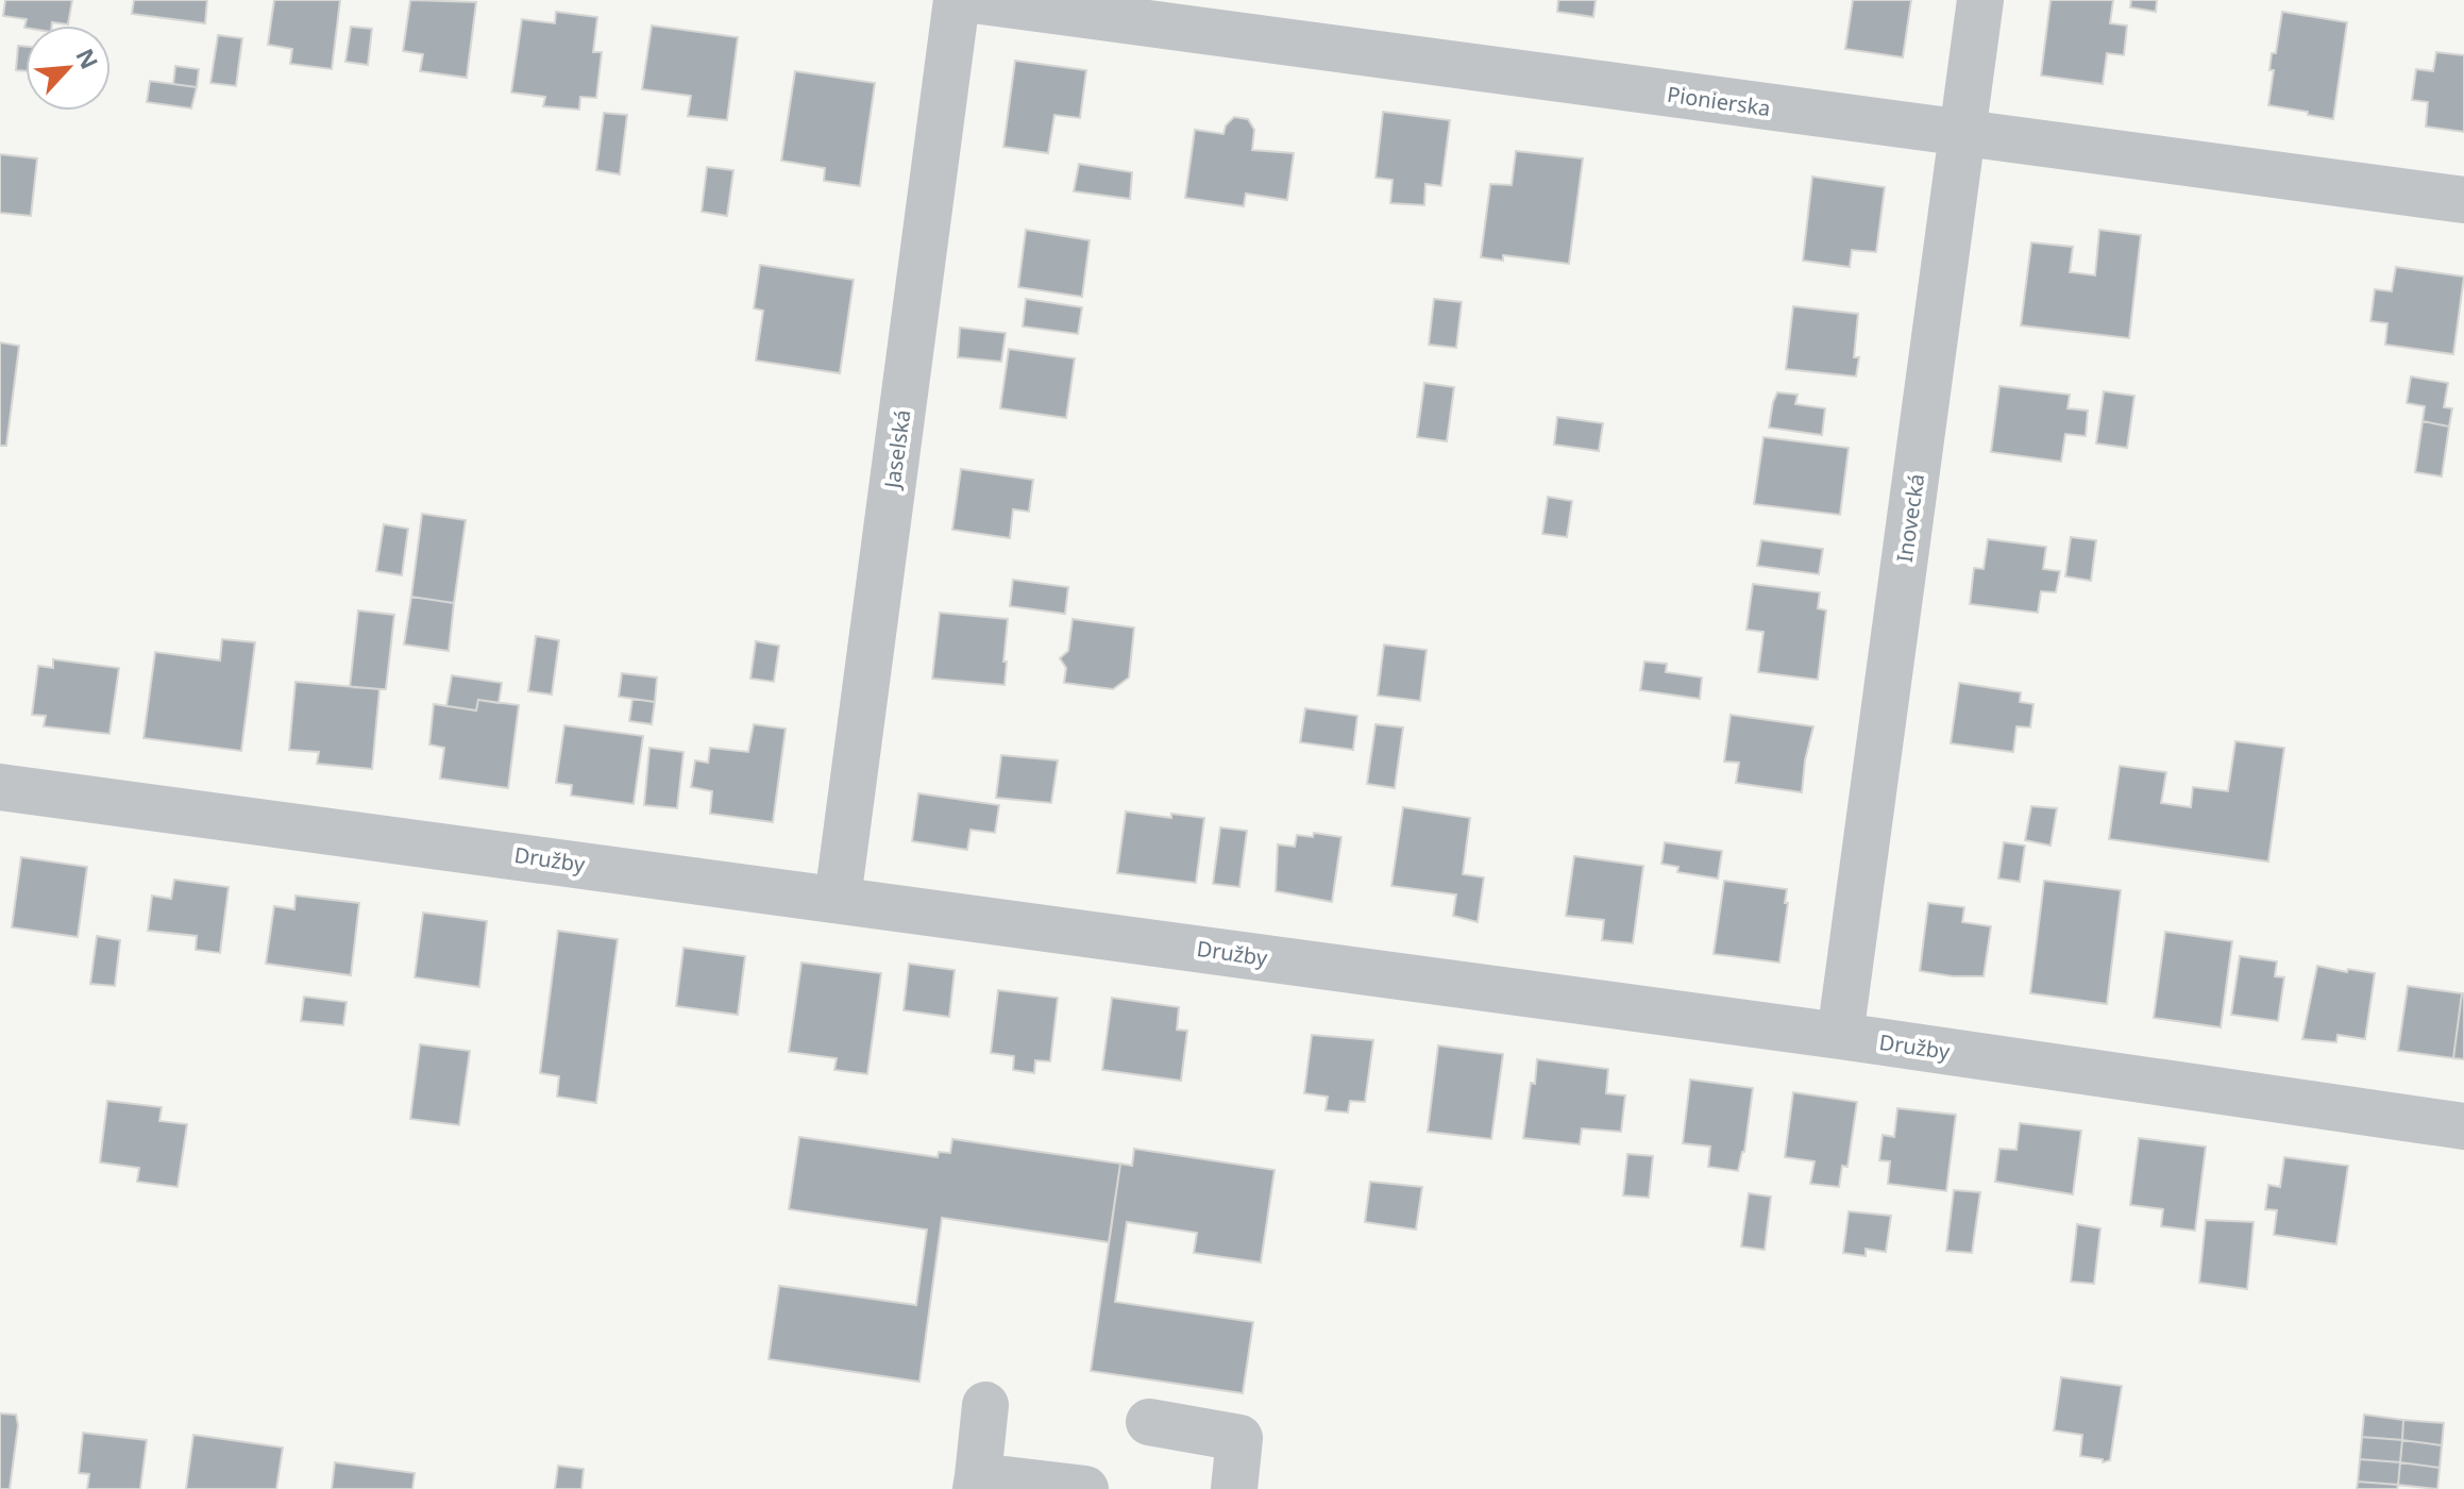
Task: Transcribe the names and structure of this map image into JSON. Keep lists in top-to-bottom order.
{
  "streets": {
    "street": [
      "Pionierska",
      "Jaselská",
      "Inovecká",
      "Družby"
    ]
  },
  "crossings": [
    ["Pionierska", "Inovecká"],
    ["Jaselská", "Družby"],
    ["Inovecká", "Družby"]
  ],
  "north": "top right"
}
